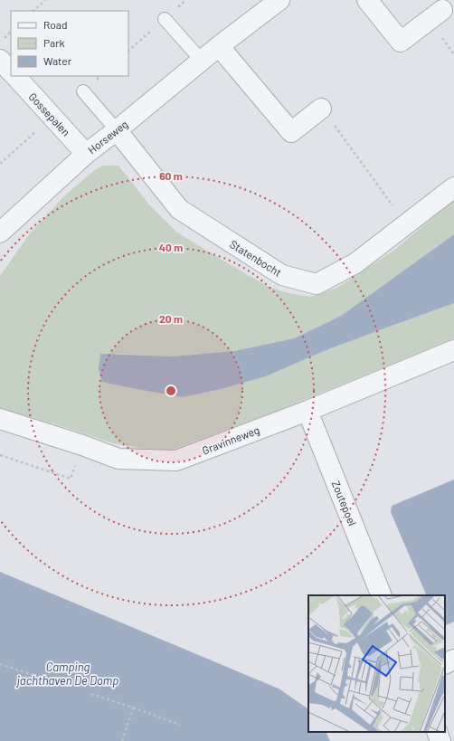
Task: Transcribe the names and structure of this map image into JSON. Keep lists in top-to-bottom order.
{
  "streets": {
    "street": [
      "Gossepalen",
      "Horseweg",
      "Statenbocht",
      "Gravinneweg",
      "Zoutepoel"
    ]
  },
  "crossings": [
    ["Gossepalen", "Horseweg"],
    ["Horseweg", "Statenbocht"],
    ["Gravinneweg", "Zoutepoel"]
  ],
  "water": ["Camping jachthaven De Domp"],
  "legend": ["Road", "Park", "Water"],
  "rings": ["60 m", "40 m", "20 m"]
}
